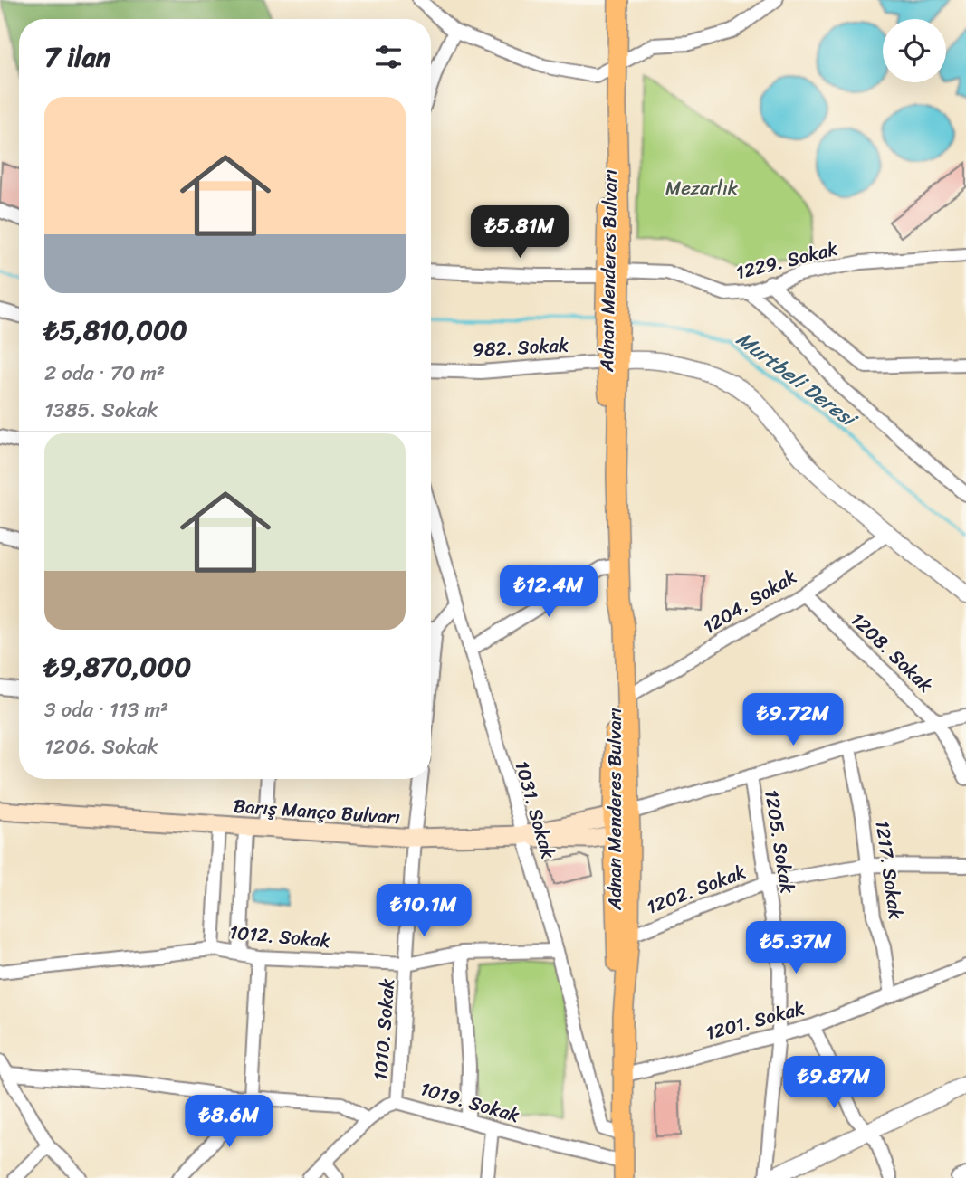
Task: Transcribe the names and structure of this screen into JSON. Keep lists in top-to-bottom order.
{
  "streets": {
    "main road": ["Adnan Menderes Bulvarı", "Barış Manço Bulvarı"],
    "street": [
      "1229. Sokak",
      "982. Sokak",
      "1204. Sokak",
      "1208. Sokak",
      "1031. Sokak",
      "1205. Sokak",
      "1217. Sokak",
      "1202. Sokak",
      "1012. Sokak",
      "1201. Sokak",
      "1010. Sokak",
      "1019. Sokak"
    ]
  },
  "crossings": [
    ["1229. Sokak", "Adnan Menderes Bulvarı"],
    ["Adnan Menderes Bulvarı", "982. Sokak"],
    ["Adnan Menderes Bulvarı", "1204. Sokak"],
    ["Adnan Menderes Bulvarı", "1031. Sokak"],
    ["Adnan Menderes Bulvarı", "Barış Manço Bulvarı"],
    ["Adnan Menderes Bulvarı", "1202. Sokak"],
    ["Adnan Menderes Bulvarı", "1201. Sokak"],
    ["Adnan Menderes Bulvarı", "1019. Sokak"],
    ["1204. Sokak", "1208. Sokak"],
    ["1031. Sokak", "Barış Manço Bulvarı"],
    ["1031. Sokak", "1012. Sokak"],
    ["Barış Manço Bulvarı", "1010. Sokak"],
    ["1205. Sokak", "1202. Sokak"],
    ["1205. Sokak", "1201. Sokak"],
    ["1217. Sokak", "1202. Sokak"],
    ["1217. Sokak", "1201. Sokak"],
    ["1012. Sokak", "1010. Sokak"],
    ["1010. Sokak", "1019. Sokak"]
  ],
  "water": ["Murtbeli Deresi"],
  "parks": ["Mezarlık"],
  "page": {
    "heading": "7 ilan",
    "list": [
      {
        "name": "₺5,810,000",
        "note": "2 oda · 70 m² · 1385. Sokak"
      },
      {
        "name": "₺9,870,000",
        "note": "3 oda · 113 m² · 1206. Sokak"
      }
    ],
    "price": [
      "₺5.81M",
      "₺12.4M",
      "₺9.72M",
      "₺10.1M",
      "₺5.37M",
      "₺9.87M",
      "₺8.6M"
    ]
  }
}
